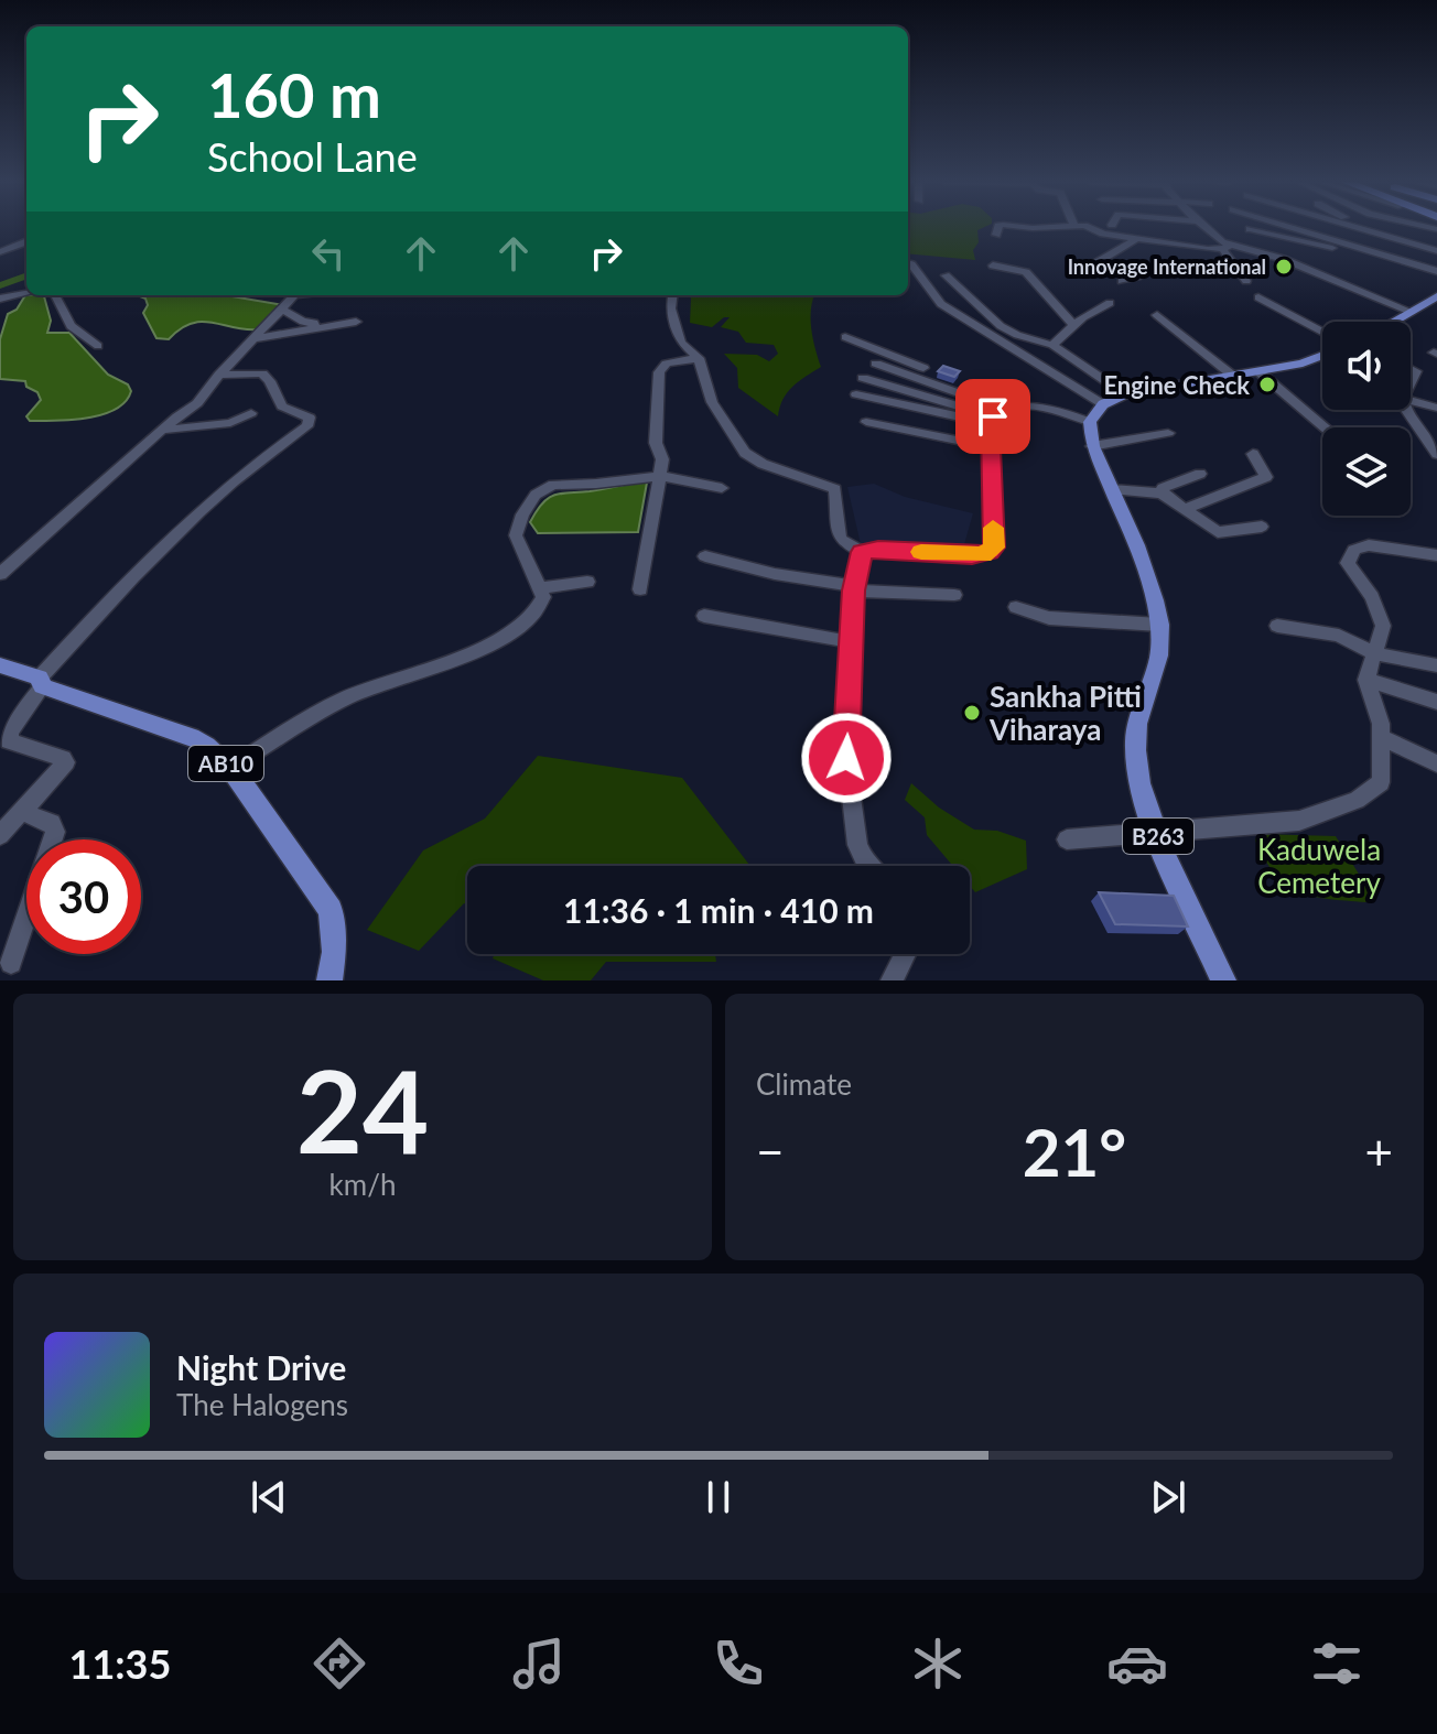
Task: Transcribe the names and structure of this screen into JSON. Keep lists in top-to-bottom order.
{
  "streets": {
    "main road": ["AB10", "B263"]
  },
  "parks": ["Kaduwela Cemetery"],
  "places": ["Innovage International", "Engine Check", "Sankha Pitti Viharaya"],
  "page": {
    "turn": ["160 m", "School Lane"],
    "limit": "30",
    "trip": "11:36 · 1 min · 410 m",
    "tile": [
      ["24", "km/h"],
      "Climate"
    ],
    "heat": ["−", "21°", "+"],
    "song": ["Night Drive", "The Halogens"],
    "tabs": "11:35"
  }
}
